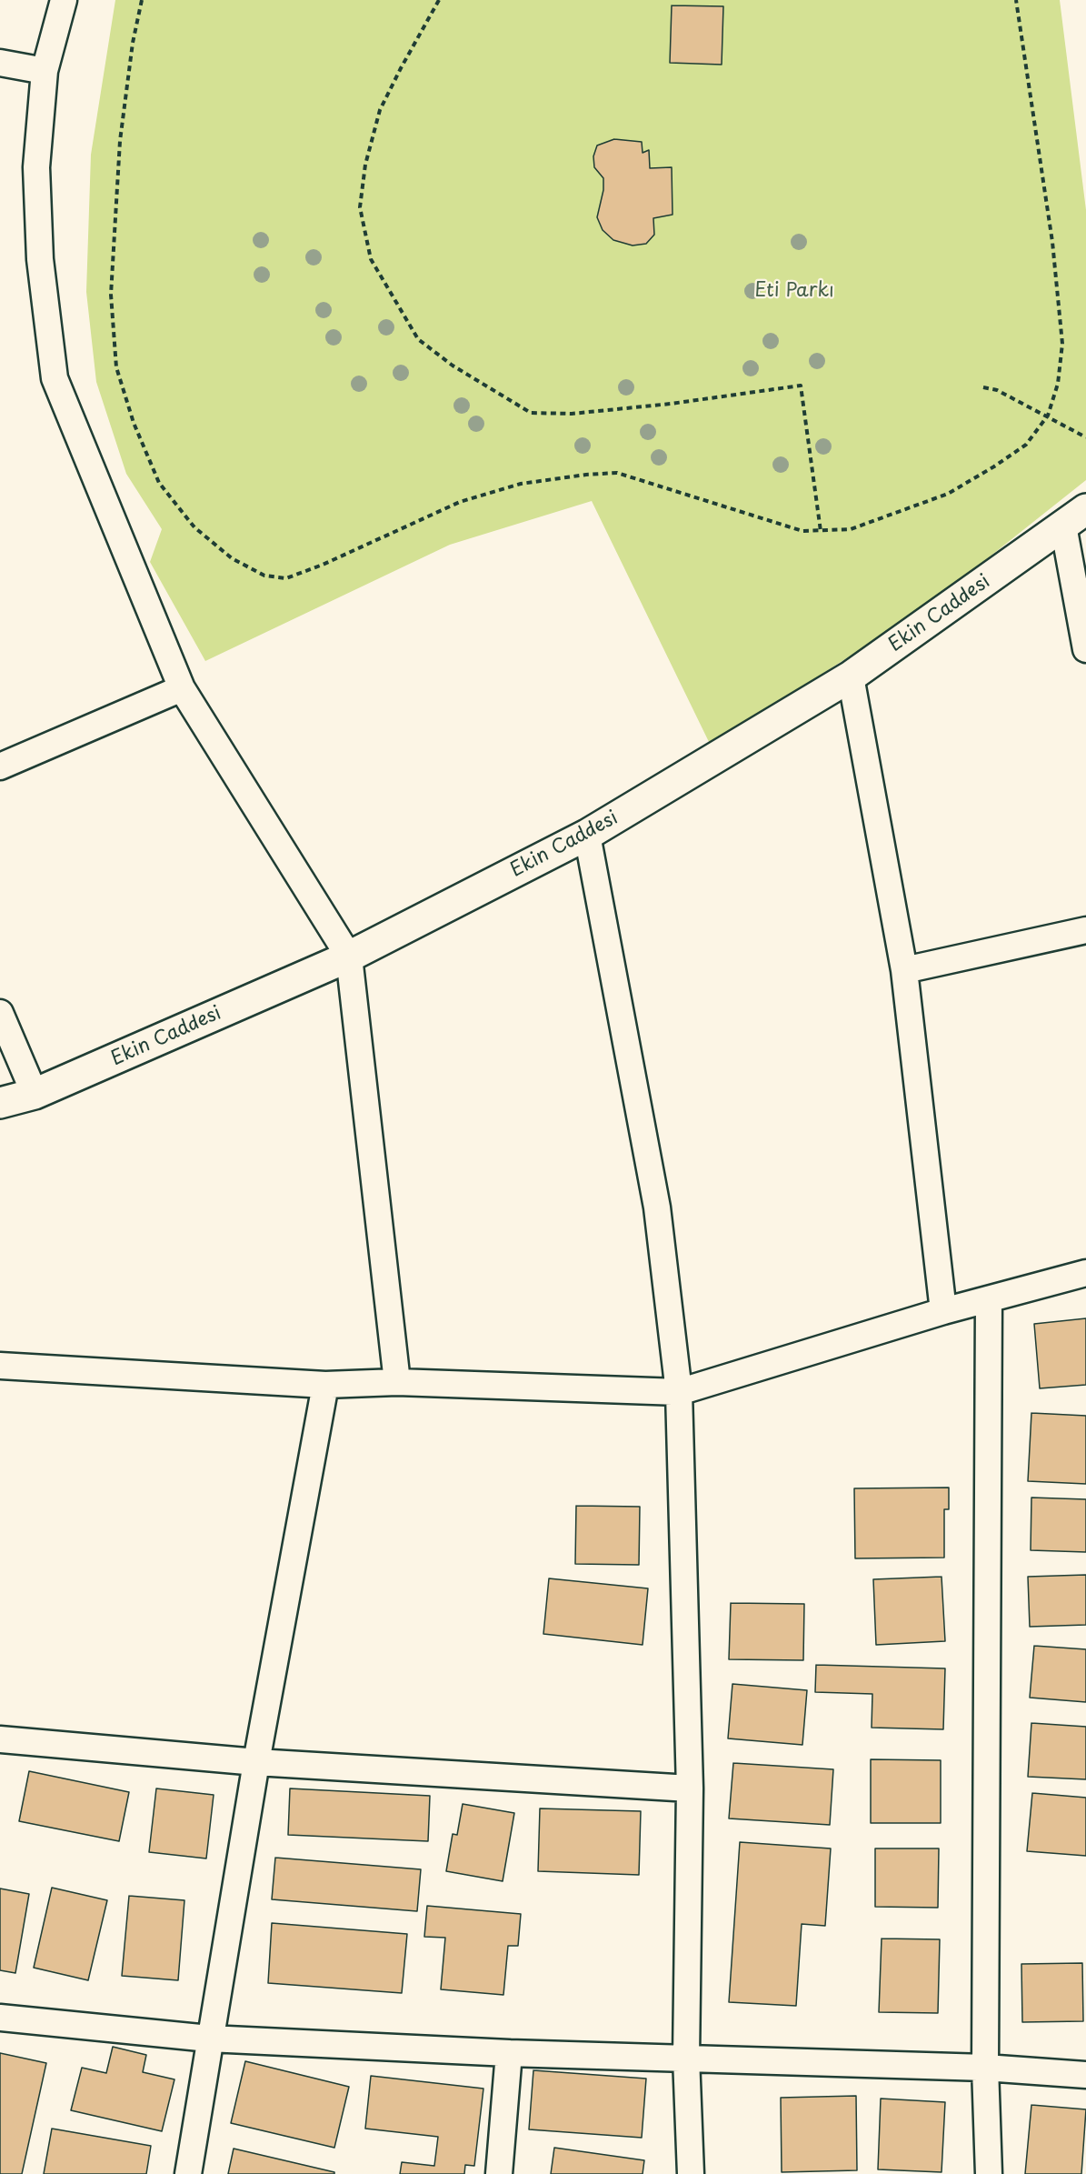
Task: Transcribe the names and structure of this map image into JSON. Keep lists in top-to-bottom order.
{
  "streets": {
    "street": ["Ekin Caddesi"]
  },
  "parks": ["Eti Parkı"]
}
